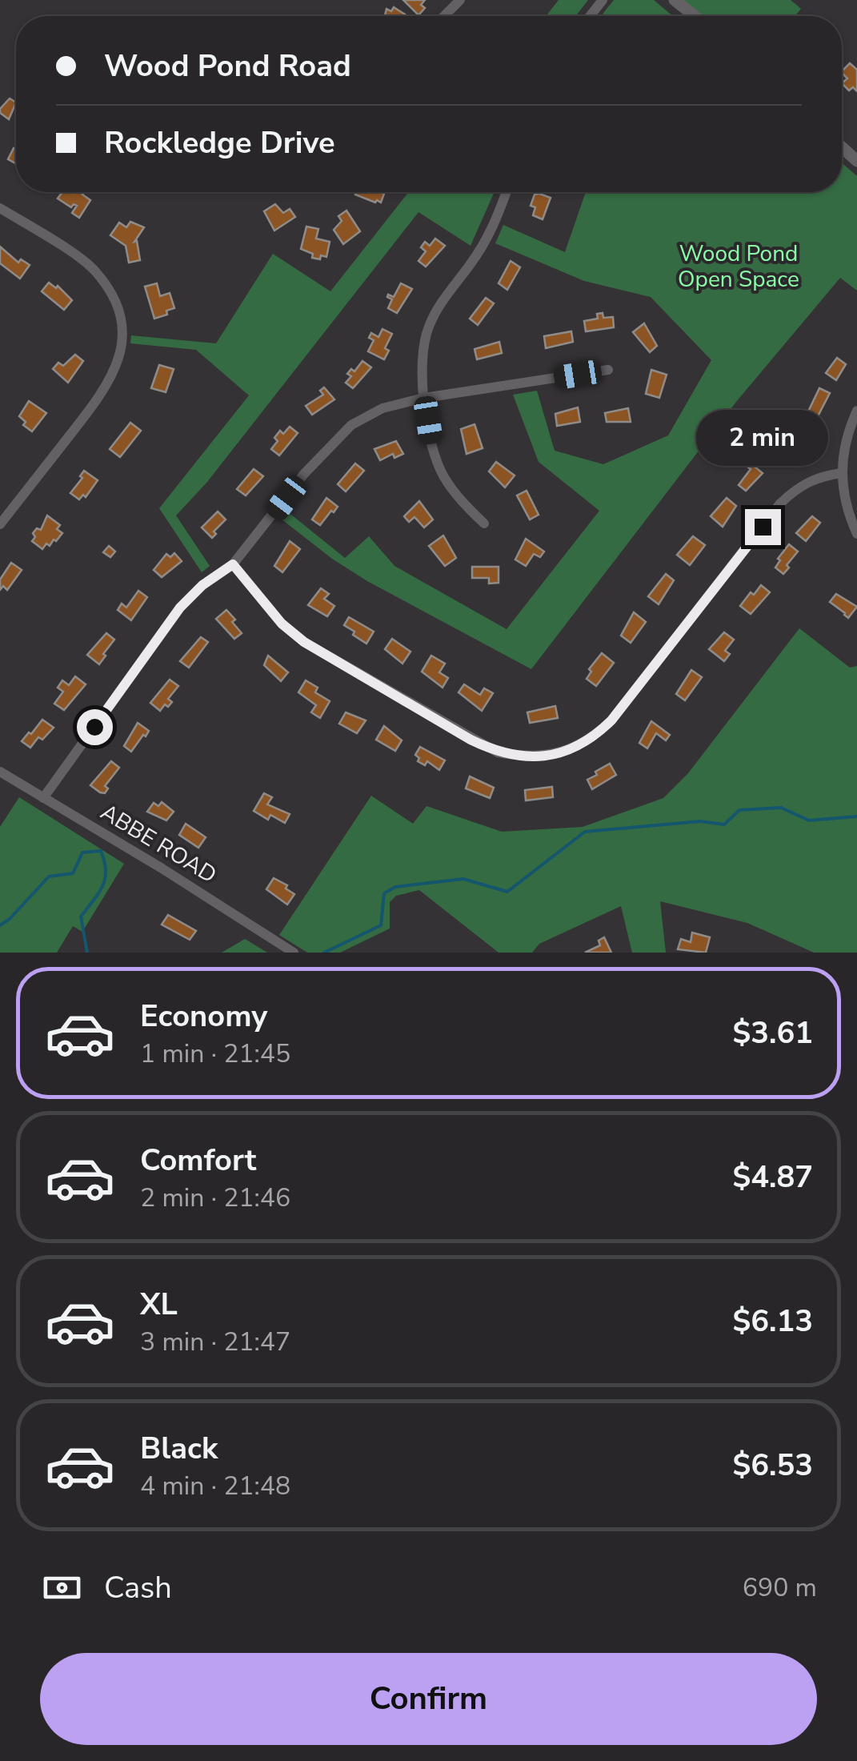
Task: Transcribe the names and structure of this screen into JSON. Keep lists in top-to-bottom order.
{
  "streets": {
    "street": ["ABBE ROAD"]
  },
  "parks": ["Wood Pond Open Space"],
  "page": {
    "banner": ["Wood Pond Road", "Rockledge Drive"],
    "bubble": "2 min",
    "list": [
      {
        "name": "Economy",
        "note": "1 min · 21:45",
        "value": "$3.61"
      },
      {
        "name": "Comfort",
        "note": "2 min · 21:46",
        "value": "$4.87"
      },
      {
        "name": "XL",
        "note": "3 min · 21:47",
        "value": "$6.13"
      },
      {
        "name": "Black",
        "note": "4 min · 21:48",
        "value": "$6.53"
      }
    ],
    "pay": ["Cash", "690 m"],
    "buttons": "Confirm"
  }
}
